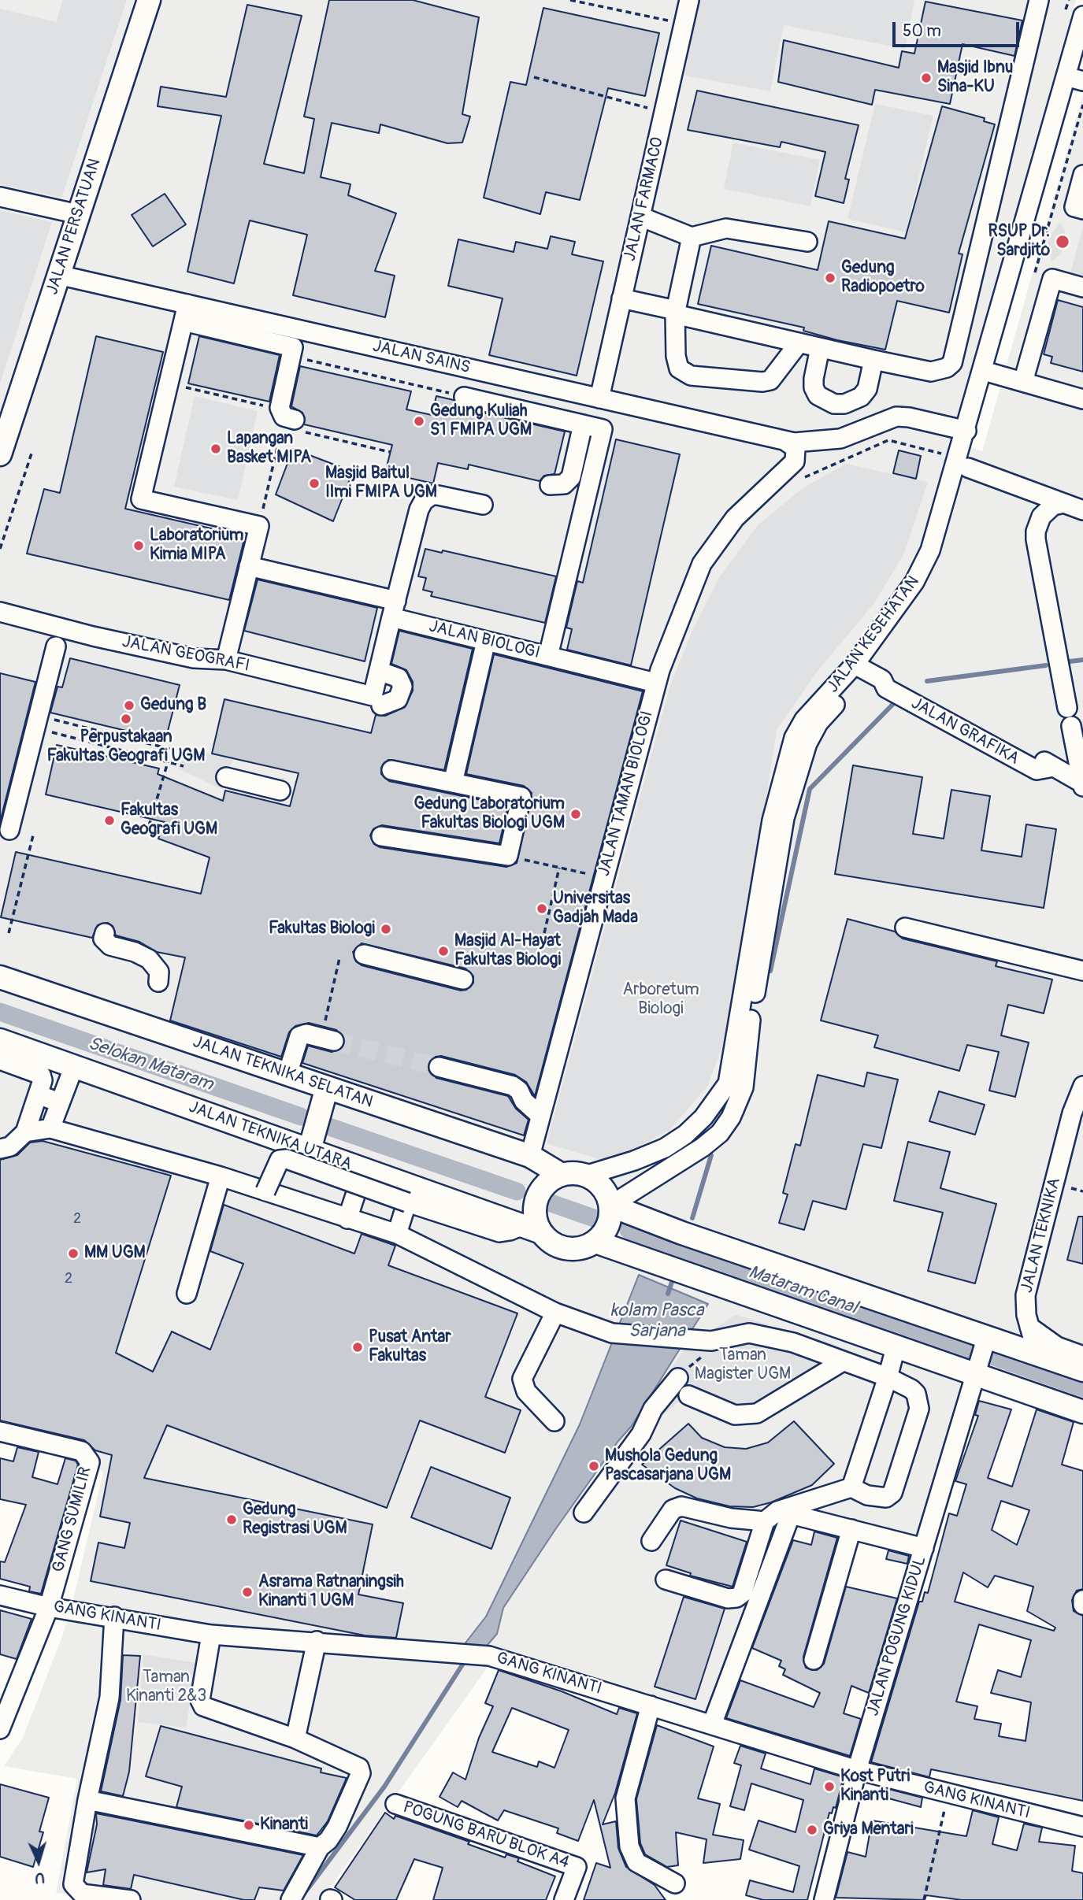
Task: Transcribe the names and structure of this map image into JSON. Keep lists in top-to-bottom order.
{
  "streets": {
    "main road": ["JALAN PERSATUAN", "JALAN TEKNIKA SELATAN", "JALAN TEKNIKA UTARA"],
    "street": [
      "JALAN FARMACO",
      "JALAN SAINS",
      "JALAN KESEHATAN",
      "JALAN BIOLOGI",
      "JALAN GEOGRAFI",
      "JALAN GRAFIKA",
      "JALAN TAMAN BIOLOGI",
      "JALAN TEKNIKA",
      "GANG SUMILIR",
      "GANG KINANTI",
      "JALAN POGUNG KIDUL",
      "POGUNG BARU BLOK A4"
    ]
  },
  "crossings": [
    ["JALAN FARMACO", "JALAN SAINS"],
    ["JALAN PERSATUAN", "JALAN SAINS"],
    ["JALAN SAINS", "JALAN KESEHATAN"],
    ["JALAN KESEHATAN", "JALAN GRAFIKA"],
    ["JALAN KESEHATAN", "JALAN TEKNIKA SELATAN"],
    ["JALAN KESEHATAN", "JALAN TEKNIKA UTARA"],
    ["JALAN BIOLOGI", "JALAN TAMAN BIOLOGI"],
    ["JALAN TAMAN BIOLOGI", "JALAN TEKNIKA SELATAN"],
    ["JALAN TEKNIKA SELATAN", "JALAN TEKNIKA UTARA"],
    ["GANG SUMILIR", "GANG KINANTI"],
    ["GANG KINANTI", "JALAN POGUNG KIDUL"]
  ],
  "water": ["Selokan Mataram", "Mataram Canal", "kolam Pasca Sarjana"],
  "parks": ["Arboretum Biologi", "Taman Magister UGM", "Taman Kinanti 2&3"],
  "places": [
    "Masjid Ibnu Sina-KU",
    "RSUP Dr. Sardjito",
    "Gedung Radiopoetro",
    "Gedung Kuliah S1 FMIPA UGM",
    "Lapangan Basket MIPA",
    "Masjid Baitul Ilmi FMIPA UGM",
    "Laboratorium Kimia MIPA",
    "Gedung B",
    "Perpustakaan Fakultas Geografi UGM",
    "Gedung Laboratorium Fakultas Biologi UGM",
    "Fakultas Geografi UGM",
    "Universitas Gadjah Mada",
    "Fakultas Biologi",
    "Masjid Al-Hayat Fakultas Biologi",
    "MM UGM",
    "Pusat Antar Fakultas",
    "Mushola Gedung Pascasarjana UGM",
    "Gedung Registrasi UGM",
    "Asrama Ratnaningsih Kinanti 1 UGM",
    "Kost Putri Kinanti",
    "Kinanti",
    "Griya Mentari"
  ],
  "house_numbers": ["2", "2"],
  "scale_bar": "50 m",
  "north": "bottom"
}
